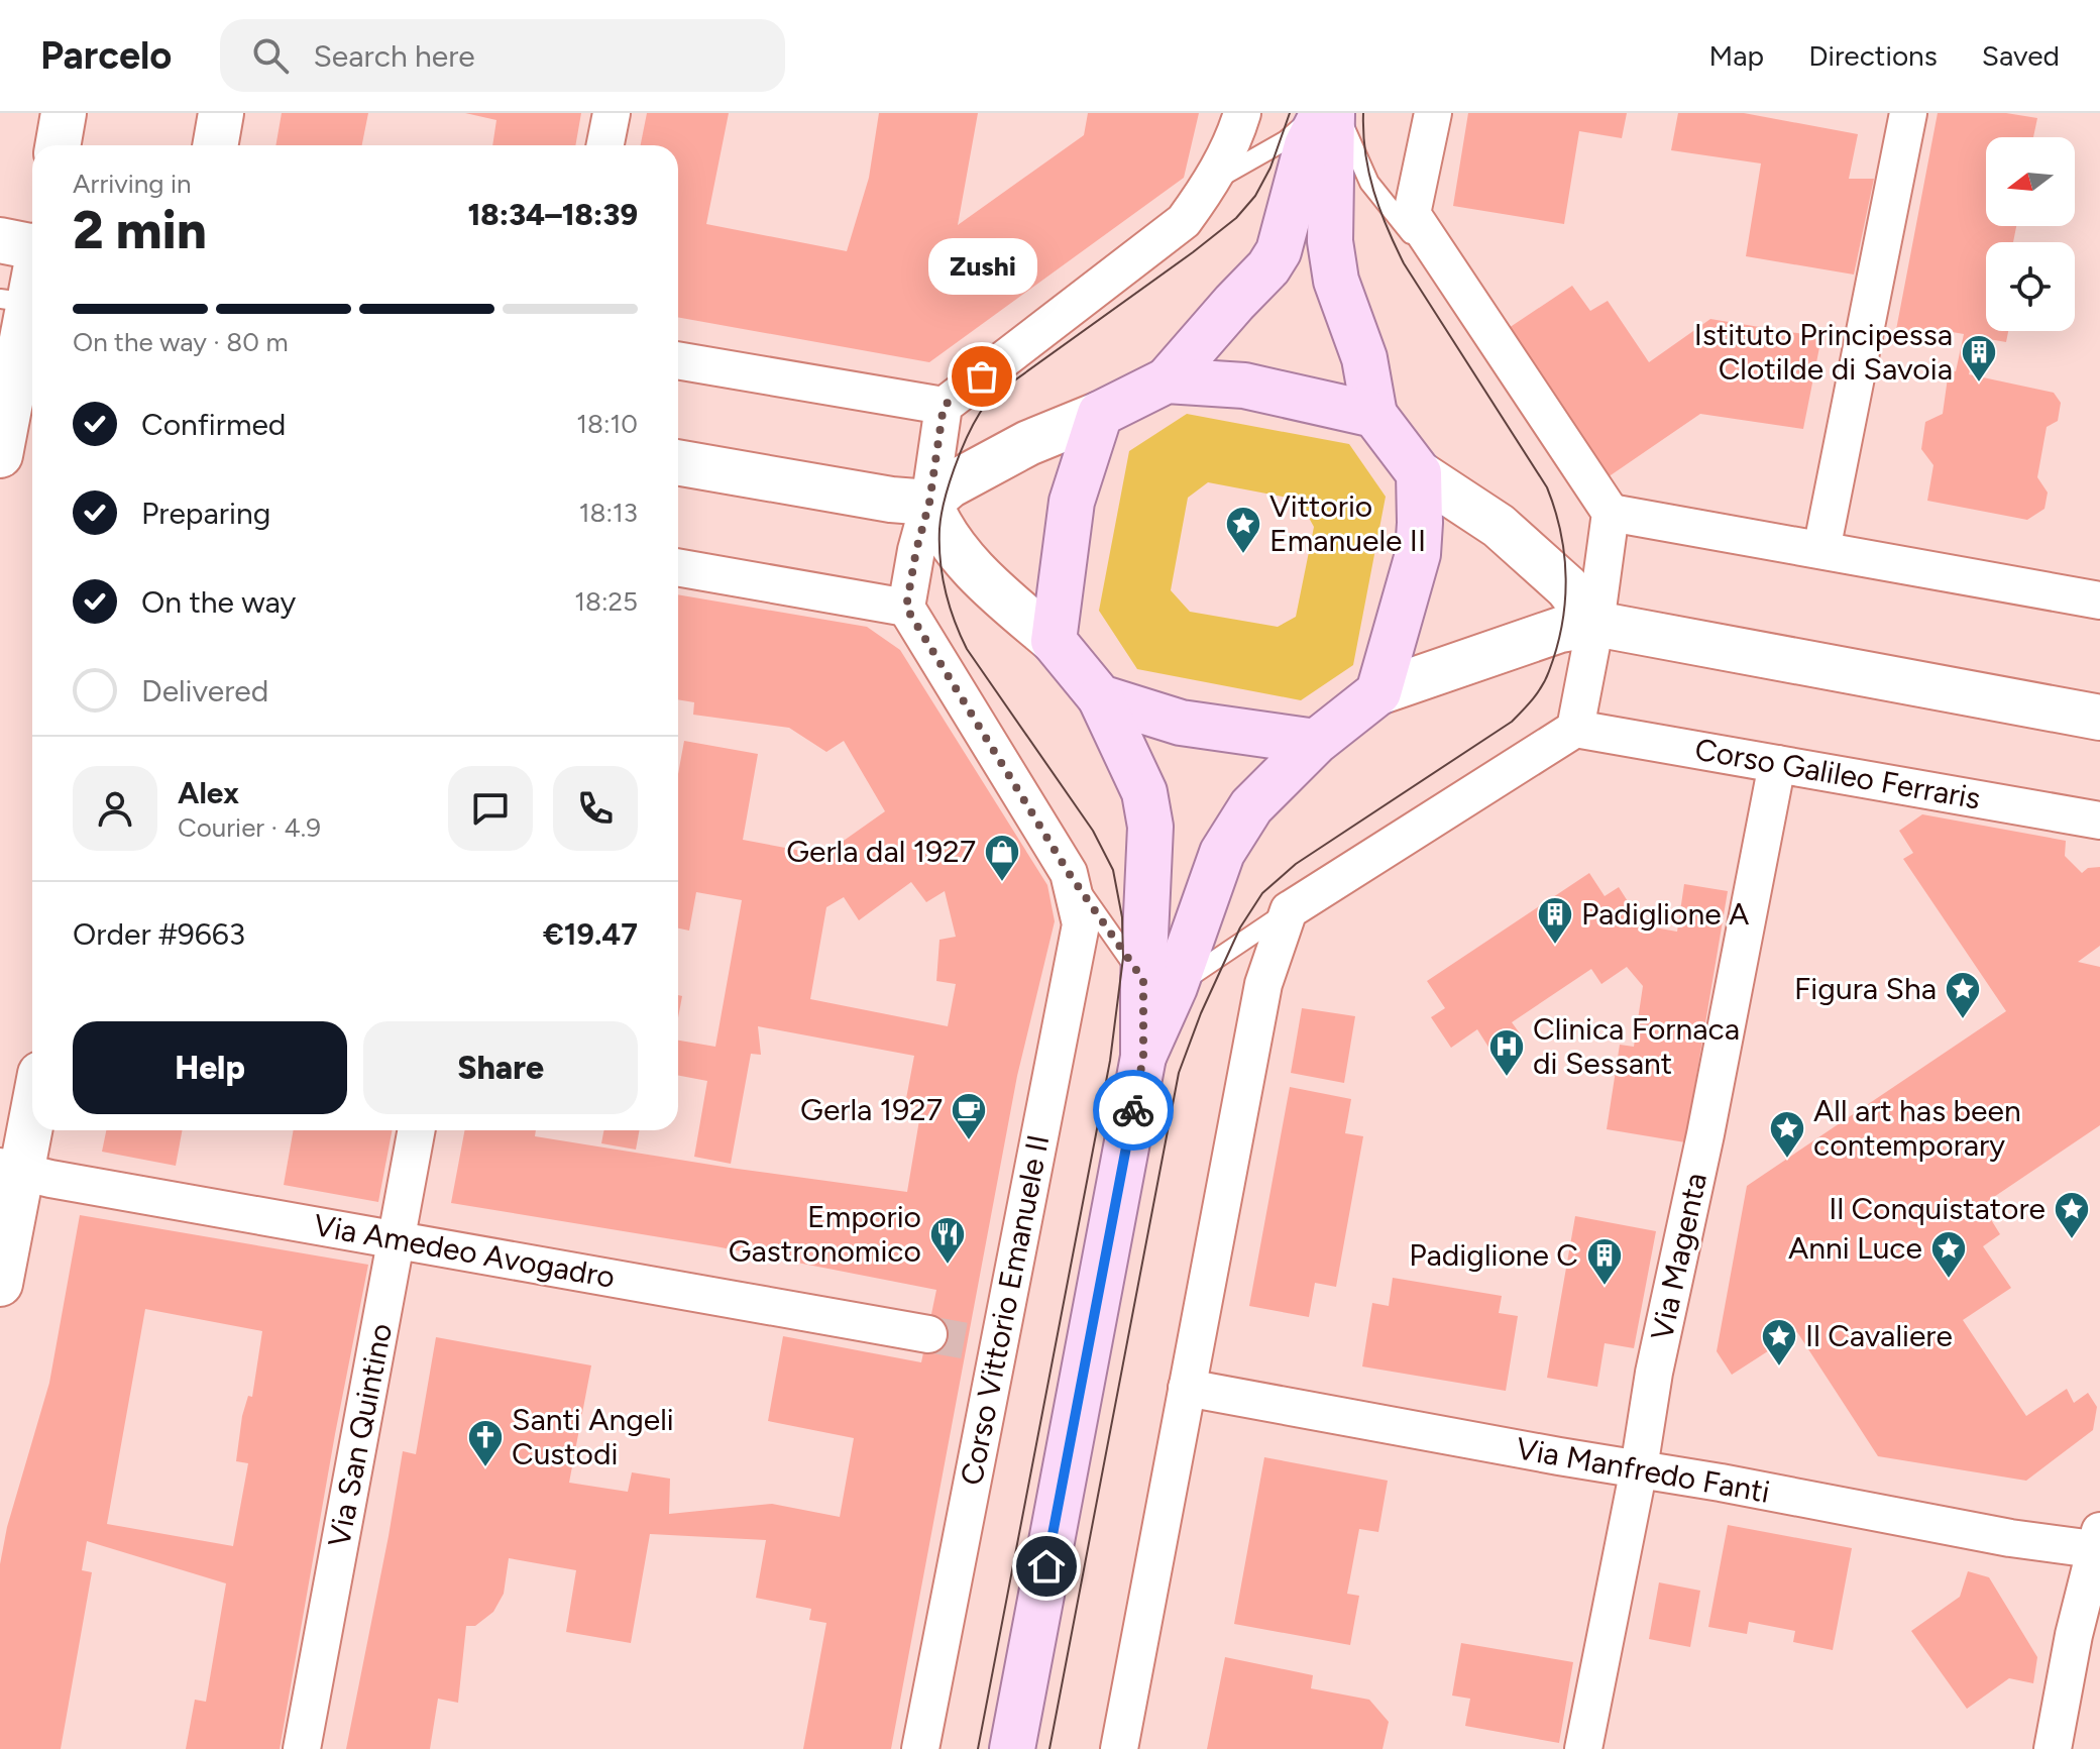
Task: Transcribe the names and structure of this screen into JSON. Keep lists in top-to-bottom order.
{
  "streets": {
    "street": [
      "Corso Galileo Ferraris",
      "Via Amedeo Avogadro",
      "Via Magenta",
      "Corso Vittorio Emanuele II",
      "Via San Quintino",
      "Via Manfredo Fanti"
    ]
  },
  "crossings": [
    ["Corso Galileo Ferraris", "Via Magenta"],
    ["Via Amedeo Avogadro", "Via San Quintino"],
    ["Via Magenta", "Via Manfredo Fanti"]
  ],
  "places": {
    "other": ["Zushi"],
    "building": ["Istituto Principessa Clotilde di Savoia", "Padiglione A", "Padiglione C"],
    "place": [
      "Vittorio Emanuele II",
      "Figura Sha",
      "All art has been contemporary",
      "Il Conquistatore",
      "Anni Luce",
      "Il Cavaliere"
    ],
    "shop": ["Gerla dal 1927"],
    "hospital": ["Clinica Fornaca di Sessant"],
    "cafe": ["Gerla 1927"],
    "restaurant": ["Emporio Gastronomico"],
    "church": ["Santi Angeli Custodi"]
  },
  "north": "left",
  "page": {
    "header": "Parcelo",
    "search": "Search here",
    "nav": ["Map", "Directions", "Saved"],
    "heading": ["2 min", "Arriving in", "18:34–18:39"],
    "panel": [
      "Alex",
      "Courier · 4.9",
      "Order #9663",
      "€19.47"
    ],
    "bubble": "Zushi",
    "bar": "On the way · 80 m",
    "list": [
      ["Confirmed", "18:10"],
      ["Preparing", "18:13"],
      ["On the way", "18:25"],
      "Delivered"
    ],
    "buttons": ["Help", "Share"]
  }
}
